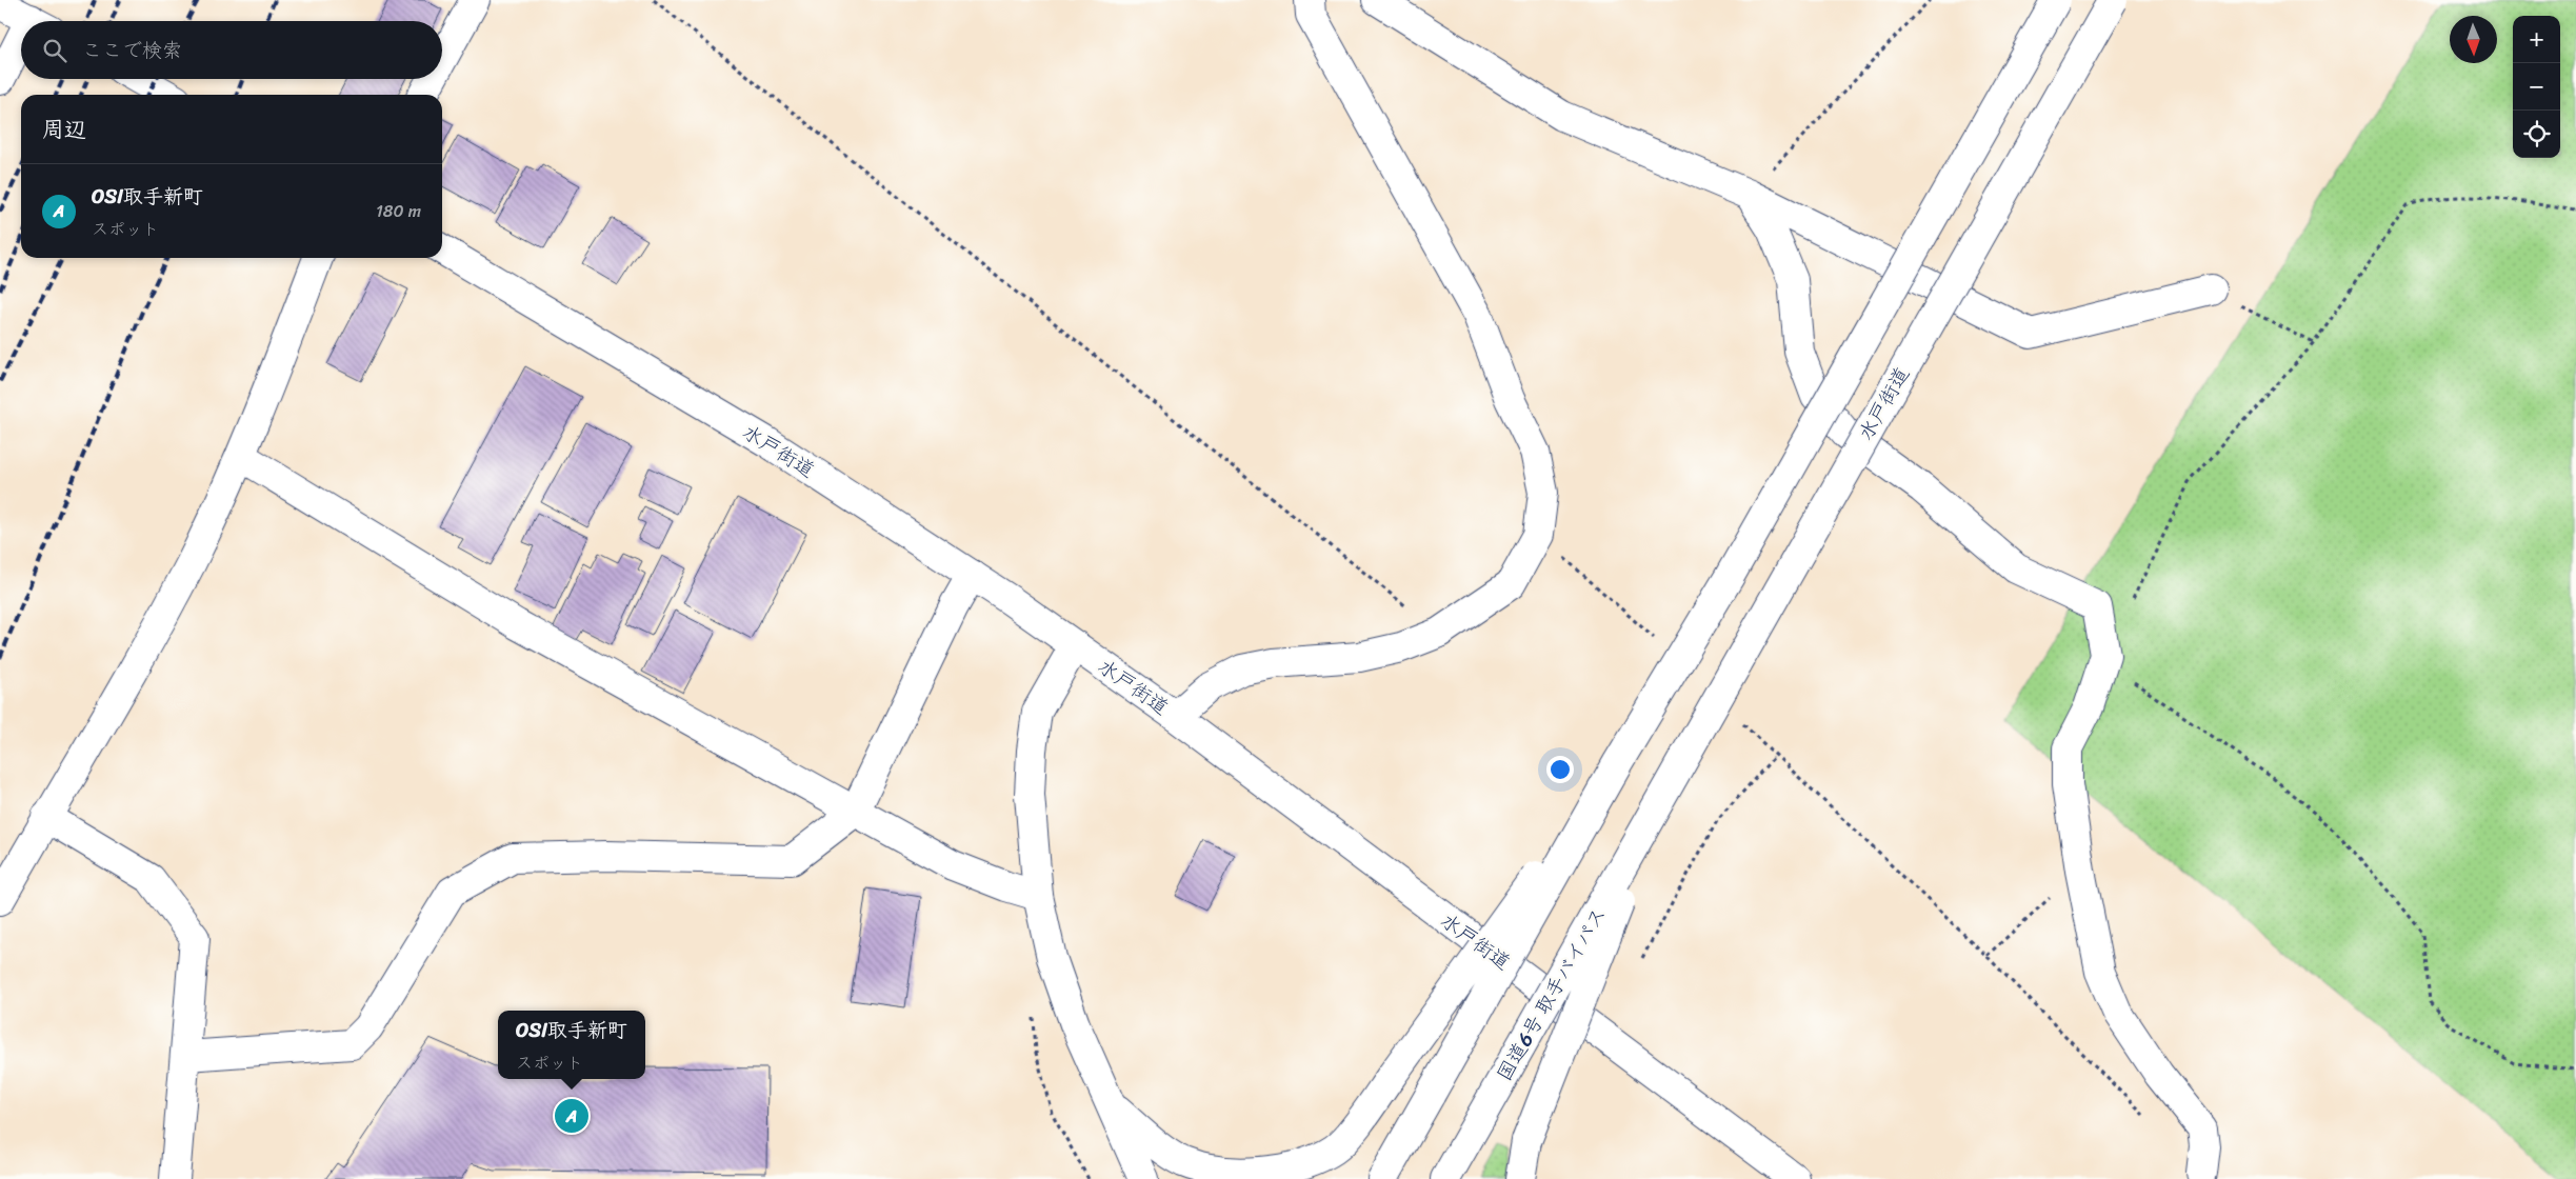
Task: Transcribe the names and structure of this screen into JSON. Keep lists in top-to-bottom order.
{
  "streets": {
    "main road": ["水戸街道", "国道6号 取手バイパス"]
  },
  "crossings": [
    ["水戸街道", "国道6号 取手バイパス"]
  ],
  "north": "bottom",
  "page": {
    "map_buttons": ["+", "−"],
    "search": "ここで検索",
    "heading": "周辺",
    "list": [
      {
        "mark": "A",
        "name": "OSI取手新町",
        "note": "スポット",
        "value": "180 m"
      }
    ],
    "popup": ["OSI取手新町", "スポット"],
    "pins": "A"
  }
}
